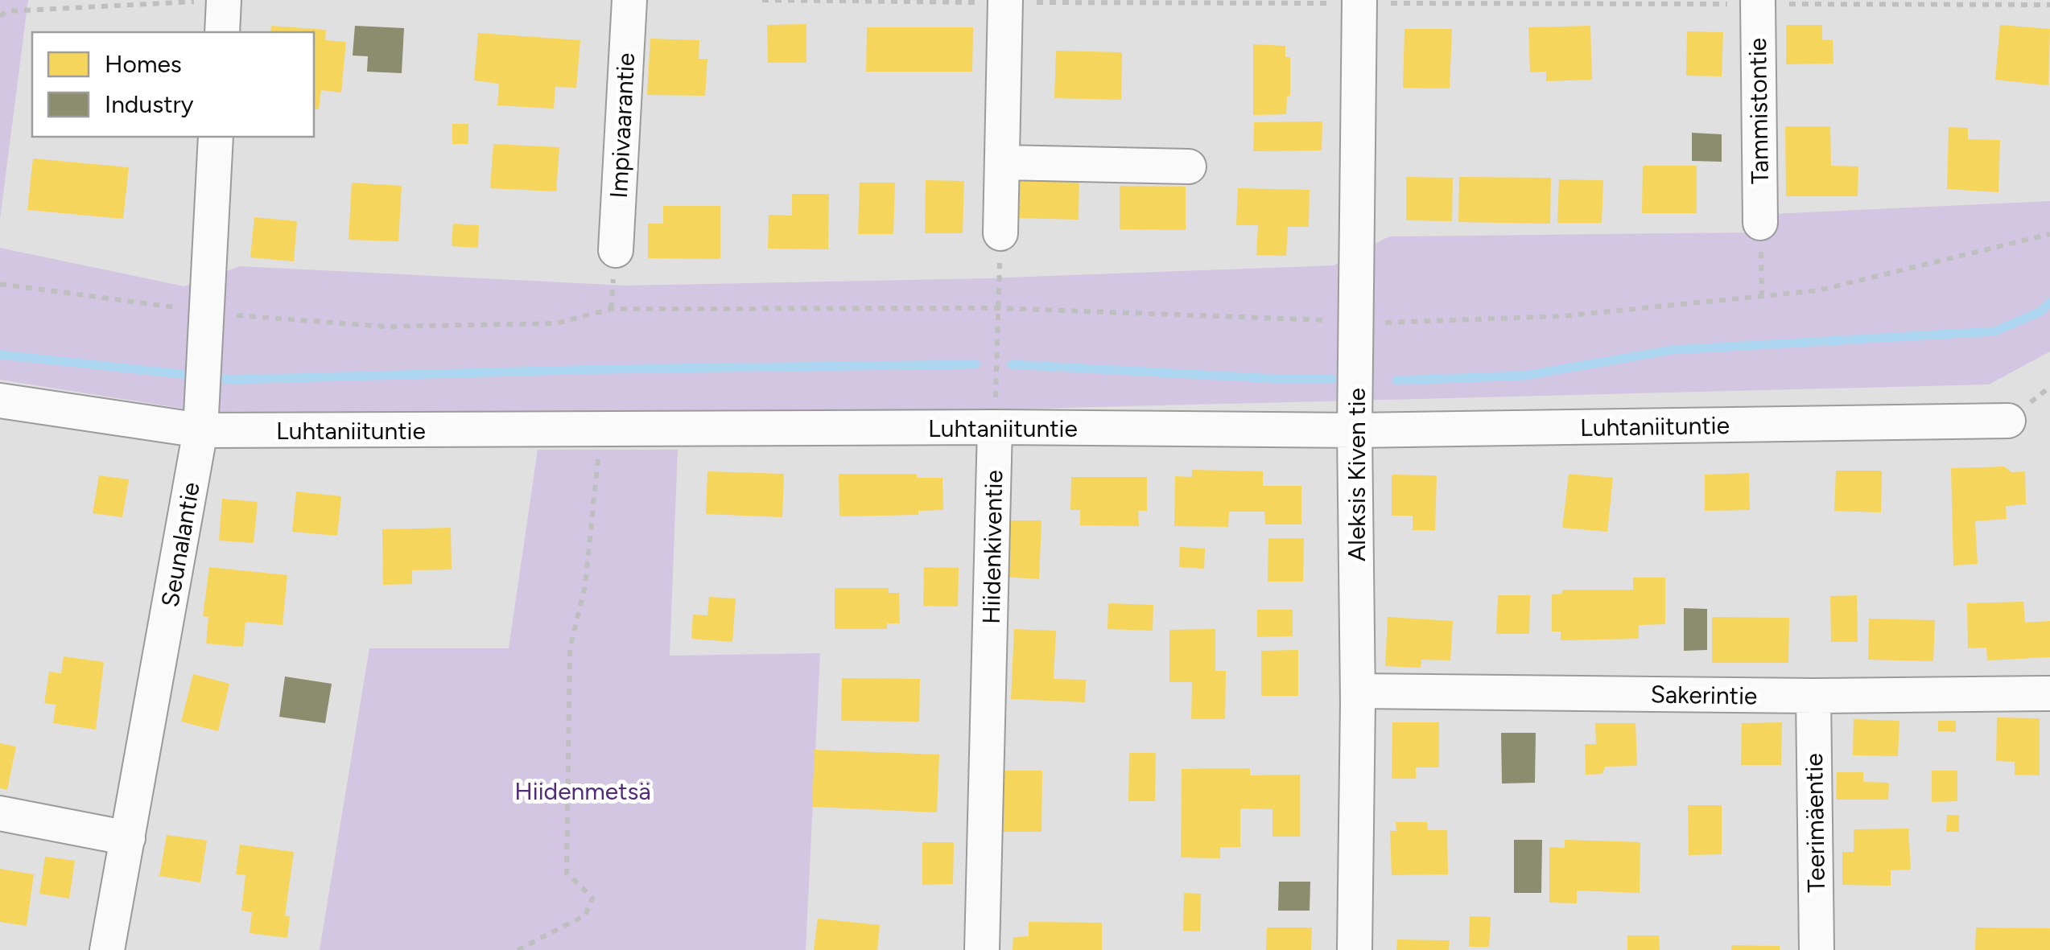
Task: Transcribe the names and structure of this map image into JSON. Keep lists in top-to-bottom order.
{
  "streets": {
    "street": [
      "Tammistontie",
      "Impivaarantie",
      "Luhtaniituntie",
      "Aleksis Kiven tie",
      "Seunalantie",
      "Hiidenkiventie",
      "Sakerintie",
      "Teerimäentie"
    ]
  },
  "crossings": [
    ["Luhtaniituntie", "Aleksis Kiven tie"],
    ["Luhtaniituntie", "Seunalantie"],
    ["Luhtaniituntie", "Hiidenkiventie"],
    ["Aleksis Kiven tie", "Sakerintie"],
    ["Sakerintie", "Teerimäentie"]
  ],
  "parks": ["Hiidenmetsä"],
  "legend": ["Homes", "Industry"]
}
